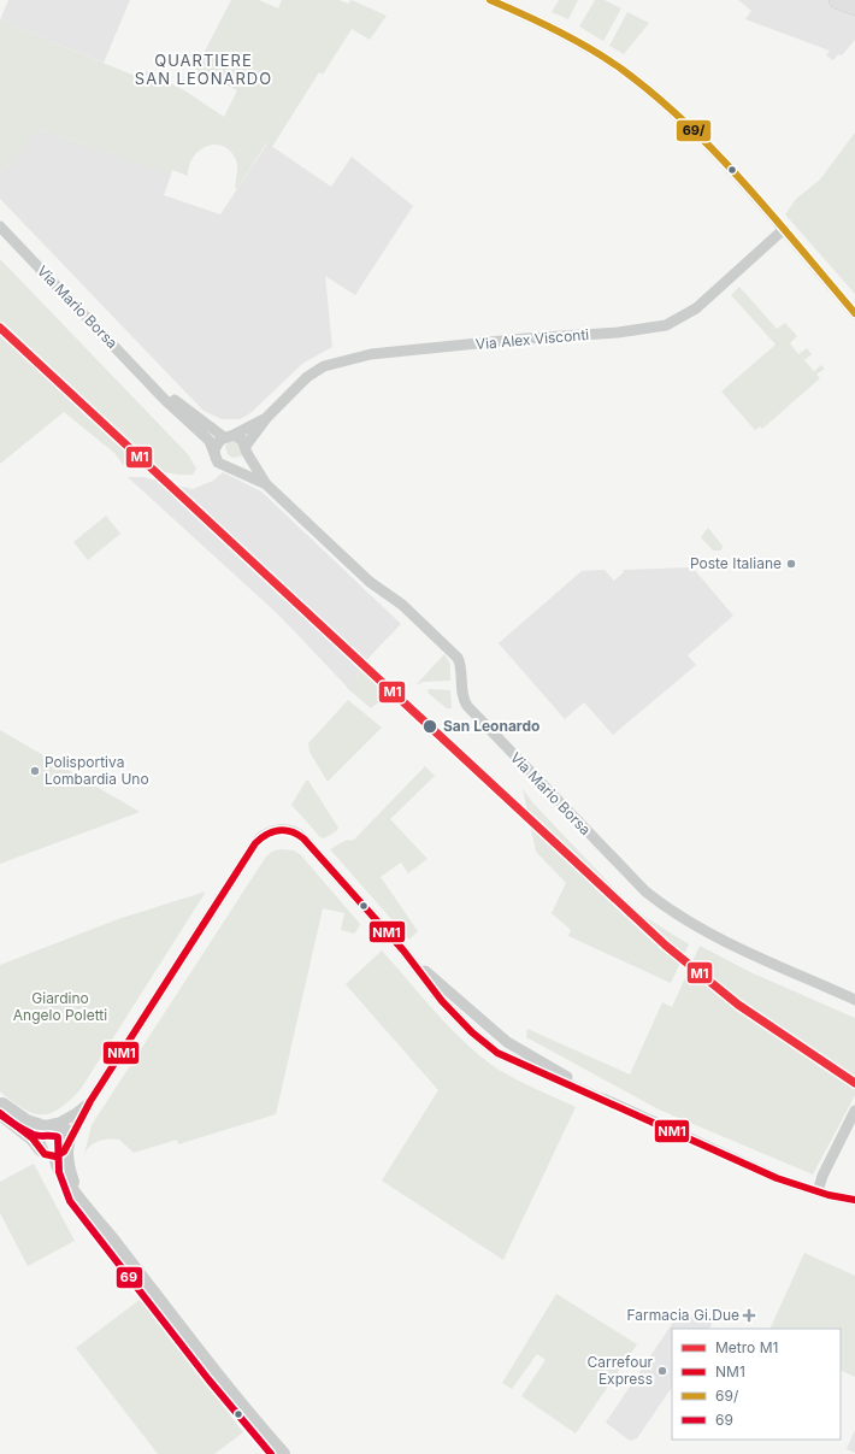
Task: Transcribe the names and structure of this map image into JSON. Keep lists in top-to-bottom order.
{
  "streets": {
    "street": ["Via Mario Borsa", "Via Alex Visconti"]
  },
  "crossings": [
    ["Via Mario Borsa", "Via Alex Visconti"]
  ],
  "districts": ["QUARTIERE SAN LEONARDO"],
  "parks": ["Giardino Angelo Poletti"],
  "places": {
    "other": [
      "Poste Italiane",
      "San Leonardo",
      "Polisportiva Lombardia Uno",
      "Carrefour Express"
    ],
    "health": ["Farmacia Gi.Due"]
  },
  "lines": [
    "transit line 69/",
    "metro line M1",
    "transit line NM1",
    "transit line 69"
  ],
  "legend": [
    "Metro M1",
    "NM1",
    "69/",
    "69"
  ]
}
